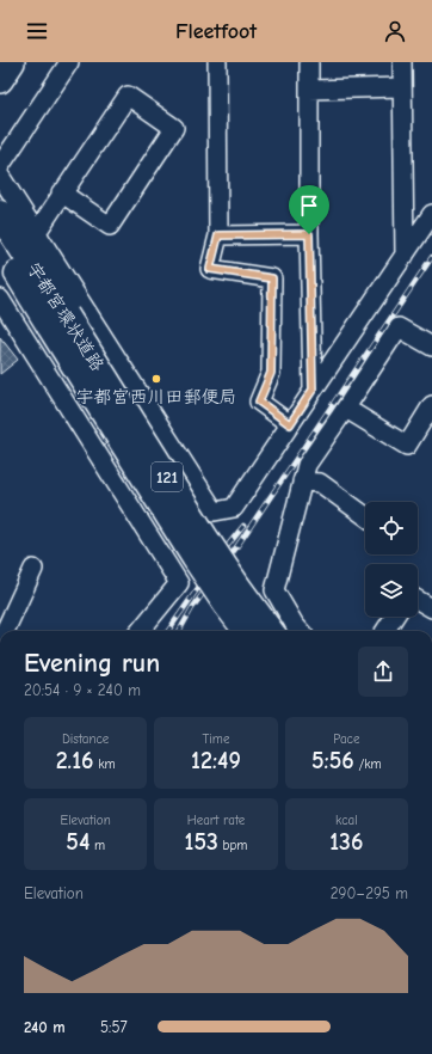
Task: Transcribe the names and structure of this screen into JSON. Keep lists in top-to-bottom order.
{
  "streets": {
    "highway": ["宇都宮環状道路", "121"]
  },
  "places": ["宇都宮西川田郵便局"],
  "page": {
    "header": "Fleetfoot",
    "heading": ["Evening run", "20:54 · 9 × 240 m"],
    "stats": [
      ["Distance", "2.16 km"],
      ["Time", "12:49"],
      ["Pace", "5:56 /km"],
      ["Elevation", "54 m"],
      ["Heart rate", "153 bpm"],
      ["kcal", "136"]
    ],
    "chart": ["Elevation", "290–295 m"],
    "list": [
      {
        "name": "240 m",
        "note": "5:57"
      }
    ]
  }
}
